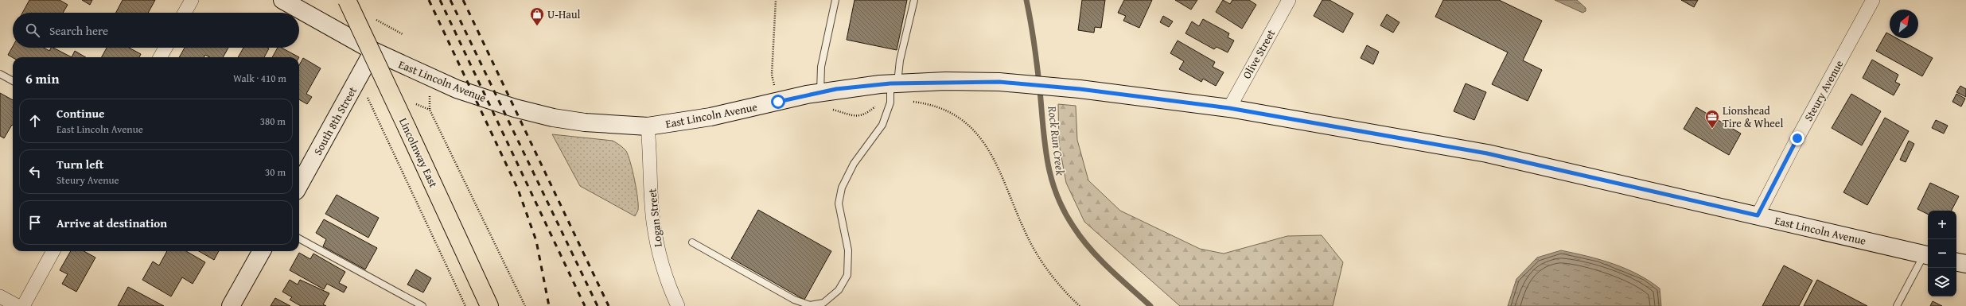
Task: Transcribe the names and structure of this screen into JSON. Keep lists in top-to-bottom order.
{
  "streets": {
    "highway": ["Lincolnway East"],
    "main road": ["East Lincoln Avenue", "South 8th Street"],
    "street": ["Olive Street", "Steury Avenue", "Logan Street"]
  },
  "crossings": [
    ["Olive Street", "East Lincoln Avenue"],
    ["East Lincoln Avenue", "Steury Avenue"],
    ["East Lincoln Avenue", "South 8th Street"],
    ["East Lincoln Avenue", "Logan Street"]
  ],
  "water": ["Rock Run Creek"],
  "places": {
    "shop": ["U-Haul"],
    "office": ["Lionshead Tire & Wheel"]
  },
  "north": "top right",
  "page": {
    "search": "Search here",
    "heading": ["6 min", "Walk · 410 m"],
    "list": [
      ["Continue", "East Lincoln Avenue", "380 m"],
      ["Turn left", "Steury Avenue", "30 m"],
      "Arrive at destination"
    ],
    "map_buttons": ["+", "−"]
  }
}
